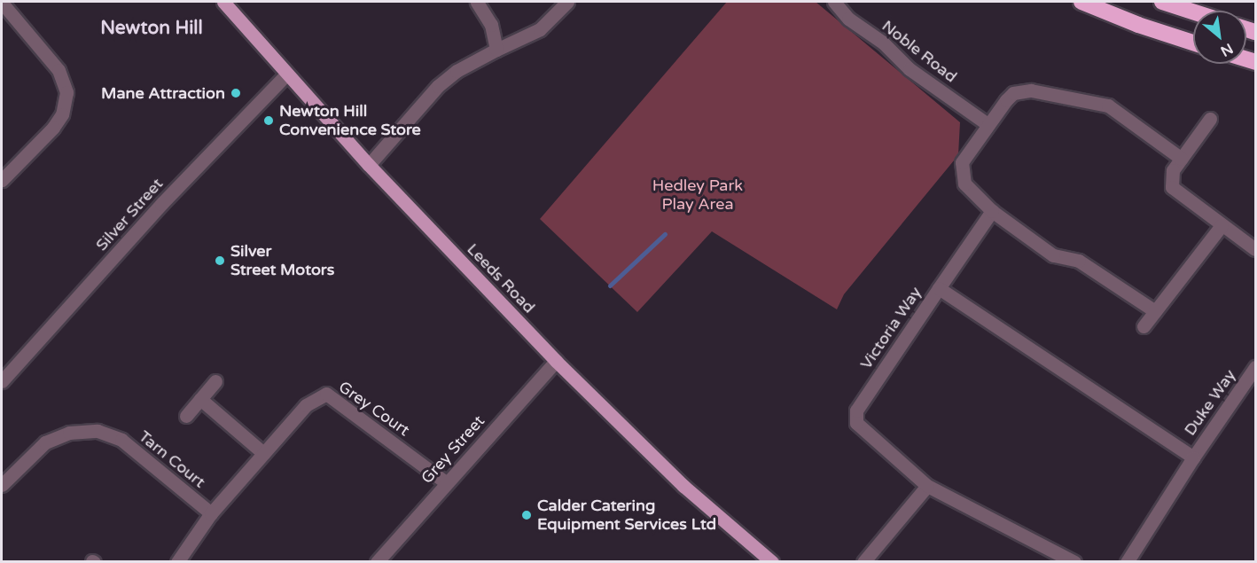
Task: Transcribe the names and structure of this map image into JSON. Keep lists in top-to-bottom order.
{
  "streets": {
    "main road": ["Leeds Road"],
    "street": [
      "Noble Road",
      "Silver Street",
      "Victoria Way",
      "Duke Way",
      "Grey Court",
      "Grey Street",
      "Tarn Court"
    ]
  },
  "crossings": [
    ["Silver Street", "Leeds Road"],
    ["Leeds Road", "Grey Street"],
    ["Victoria Way", "Duke Way"],
    ["Grey Court", "Grey Street"],
    ["Grey Court", "Tarn Court"]
  ],
  "districts": ["Newton Hill"],
  "parks": ["Hedley Park Play Area"],
  "places": [
    "Mane Attraction",
    "Newton Hill Convenience Store",
    "Silver Street Motors",
    "Calder Catering Equipment Services Ltd"
  ],
  "north": "bottom right"
}
